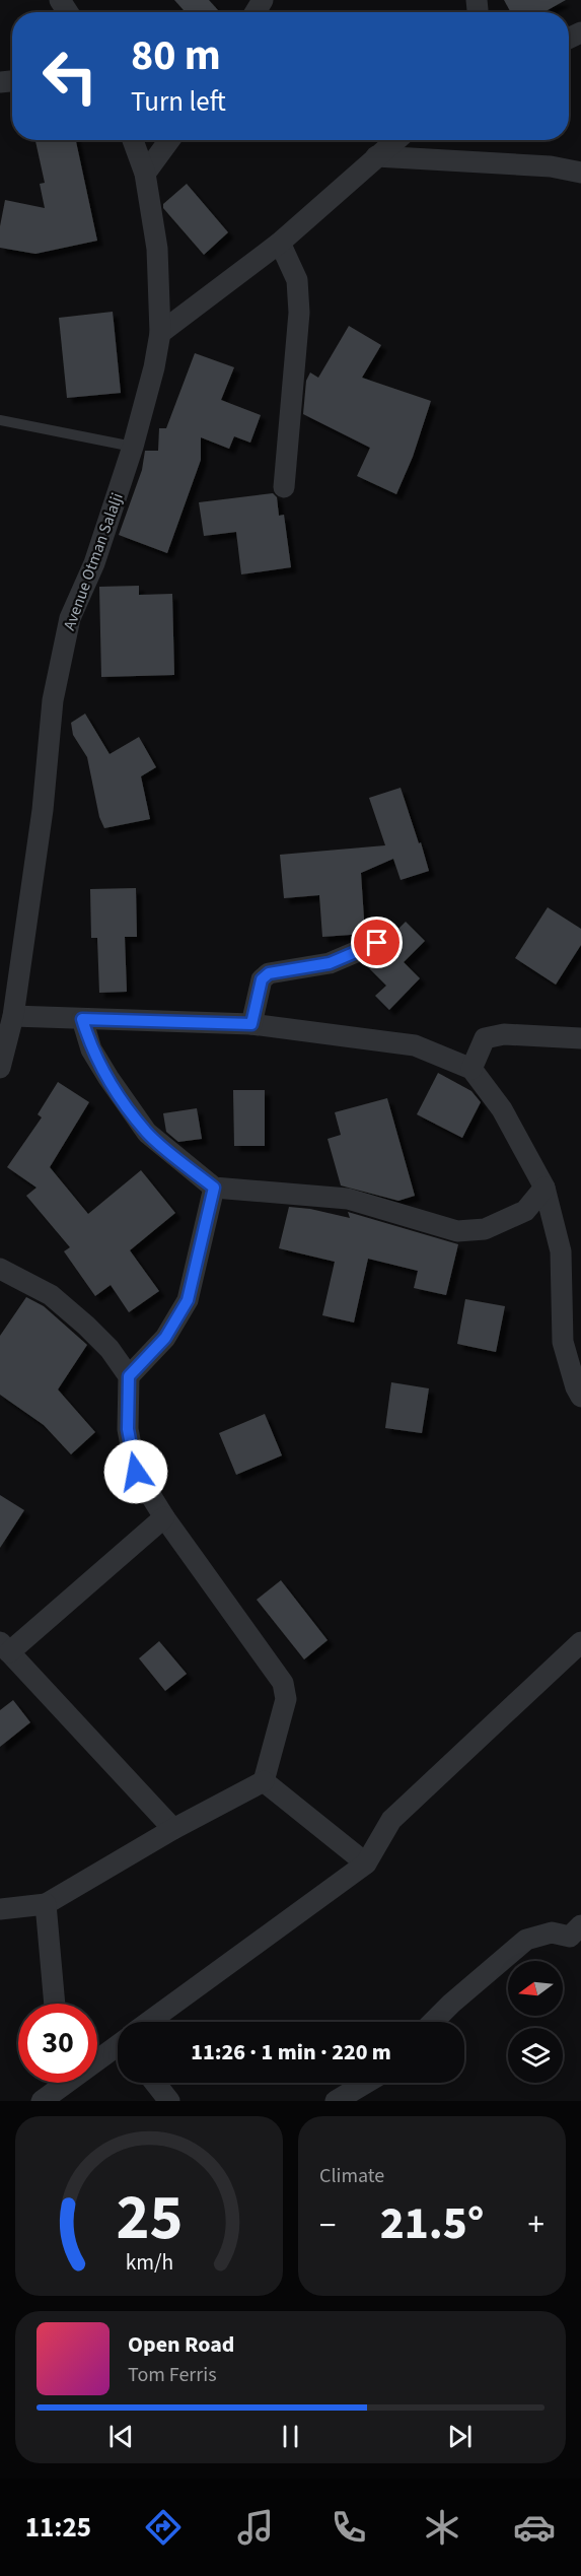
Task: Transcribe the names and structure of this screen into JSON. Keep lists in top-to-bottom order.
{
  "streets": {
    "street": ["Avenue Otman Salalji"]
  },
  "north": "left",
  "page": {
    "turn": ["80 m", "Turn left"],
    "limit": "30",
    "trip": "11:26 · 1 min · 220 m",
    "tile": "Climate",
    "heat": ["−", "21.5°", "+"],
    "song": ["Open Road", "Tom Ferris"],
    "tabs": "11:25",
    "gauge": ["25", "km/h"]
  }
}
